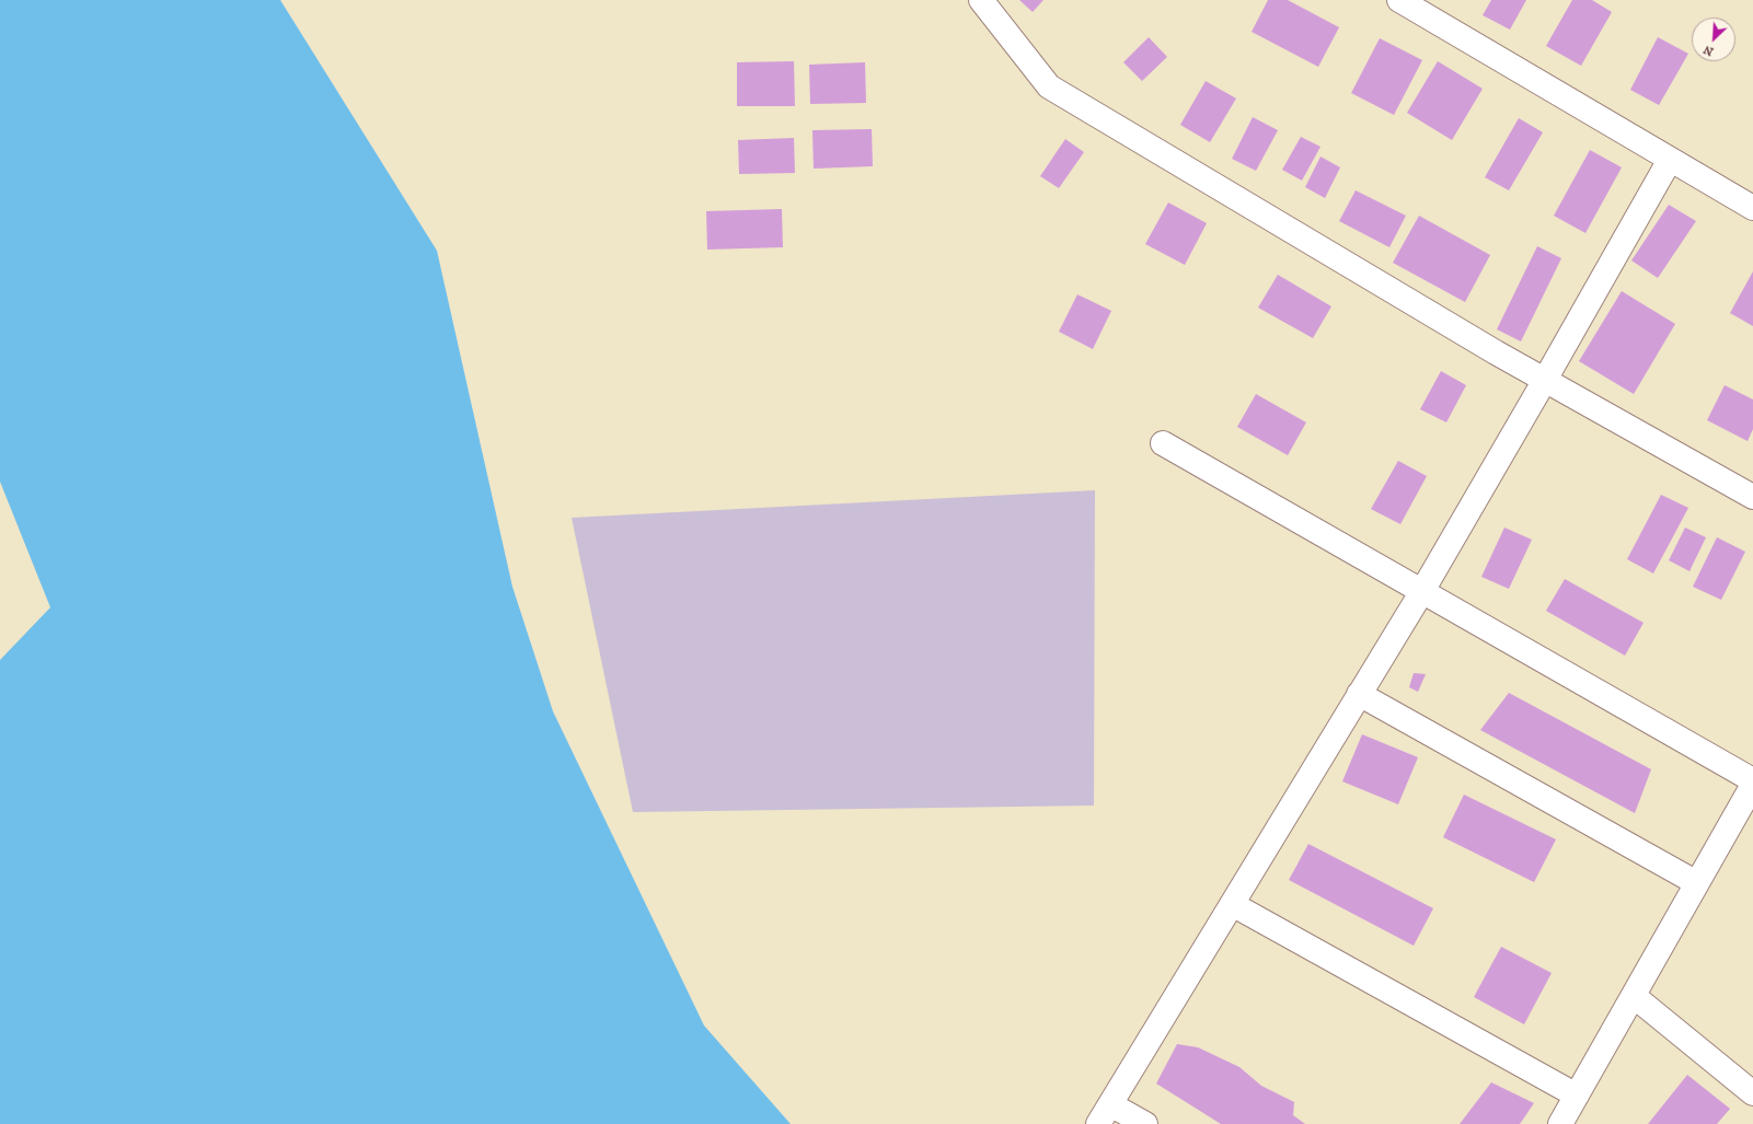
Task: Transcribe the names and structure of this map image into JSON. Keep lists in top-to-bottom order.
{
  "north": "bottom left"
}
